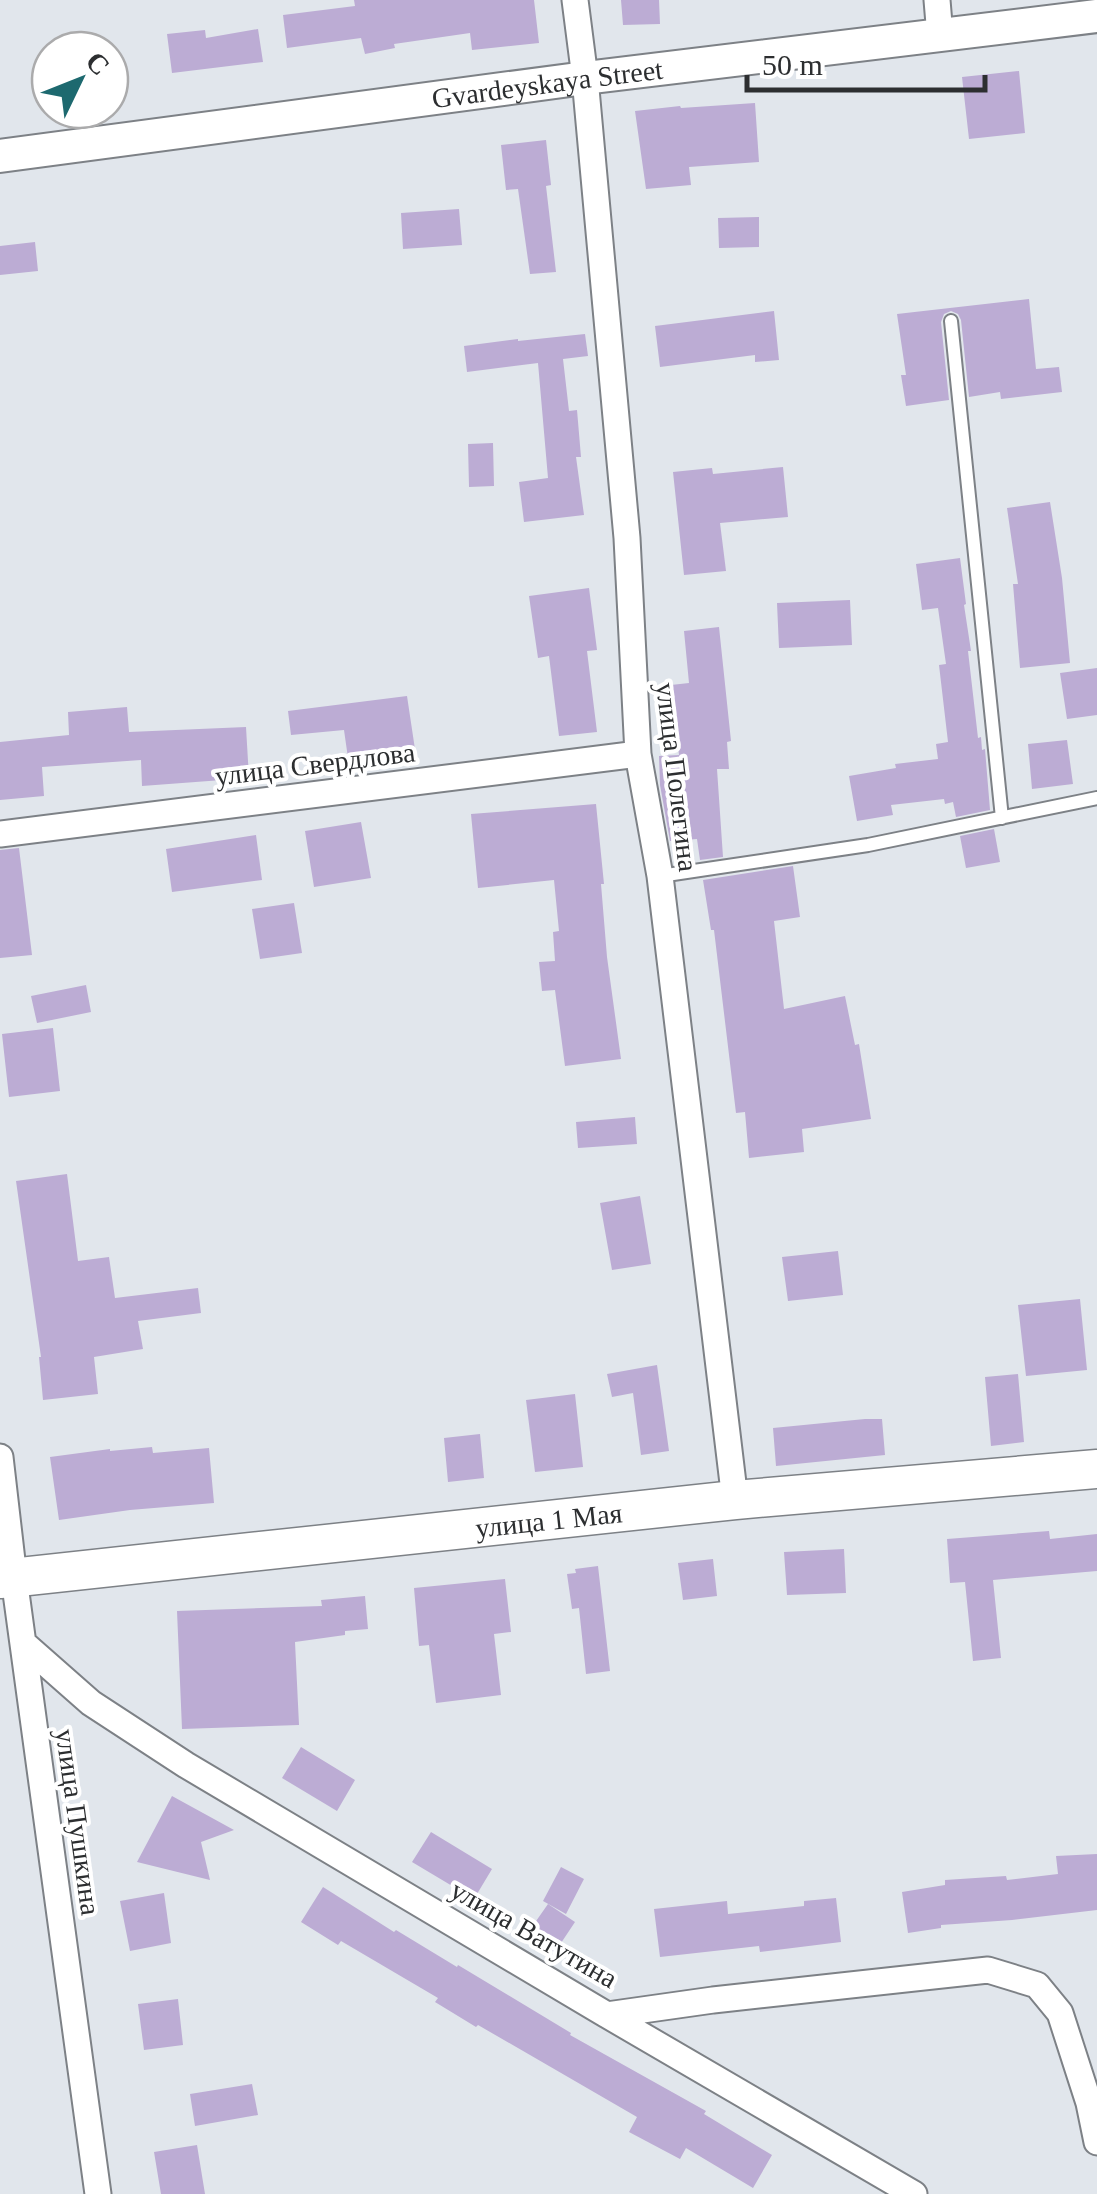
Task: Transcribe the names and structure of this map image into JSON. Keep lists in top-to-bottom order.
{
  "streets": {
    "main road": ["улица 1 Мая"],
    "street": [
      "Gvardeyskaya Street",
      "улица Свердлова",
      "улица Полегина",
      "улица Пушкина",
      "улица Ватутина"
    ]
  },
  "crossings": [
    ["Gvardeyskaya Street", "улица Полегина"],
    ["улица Свердлова", "улица Полегина"],
    ["улица Полегина", "улица 1 Мая"],
    ["улица 1 Мая", "улица Пушкина"],
    ["улица Пушкина", "улица Ватутина"]
  ],
  "scale_bar": "50 m",
  "north": "top right"
}
